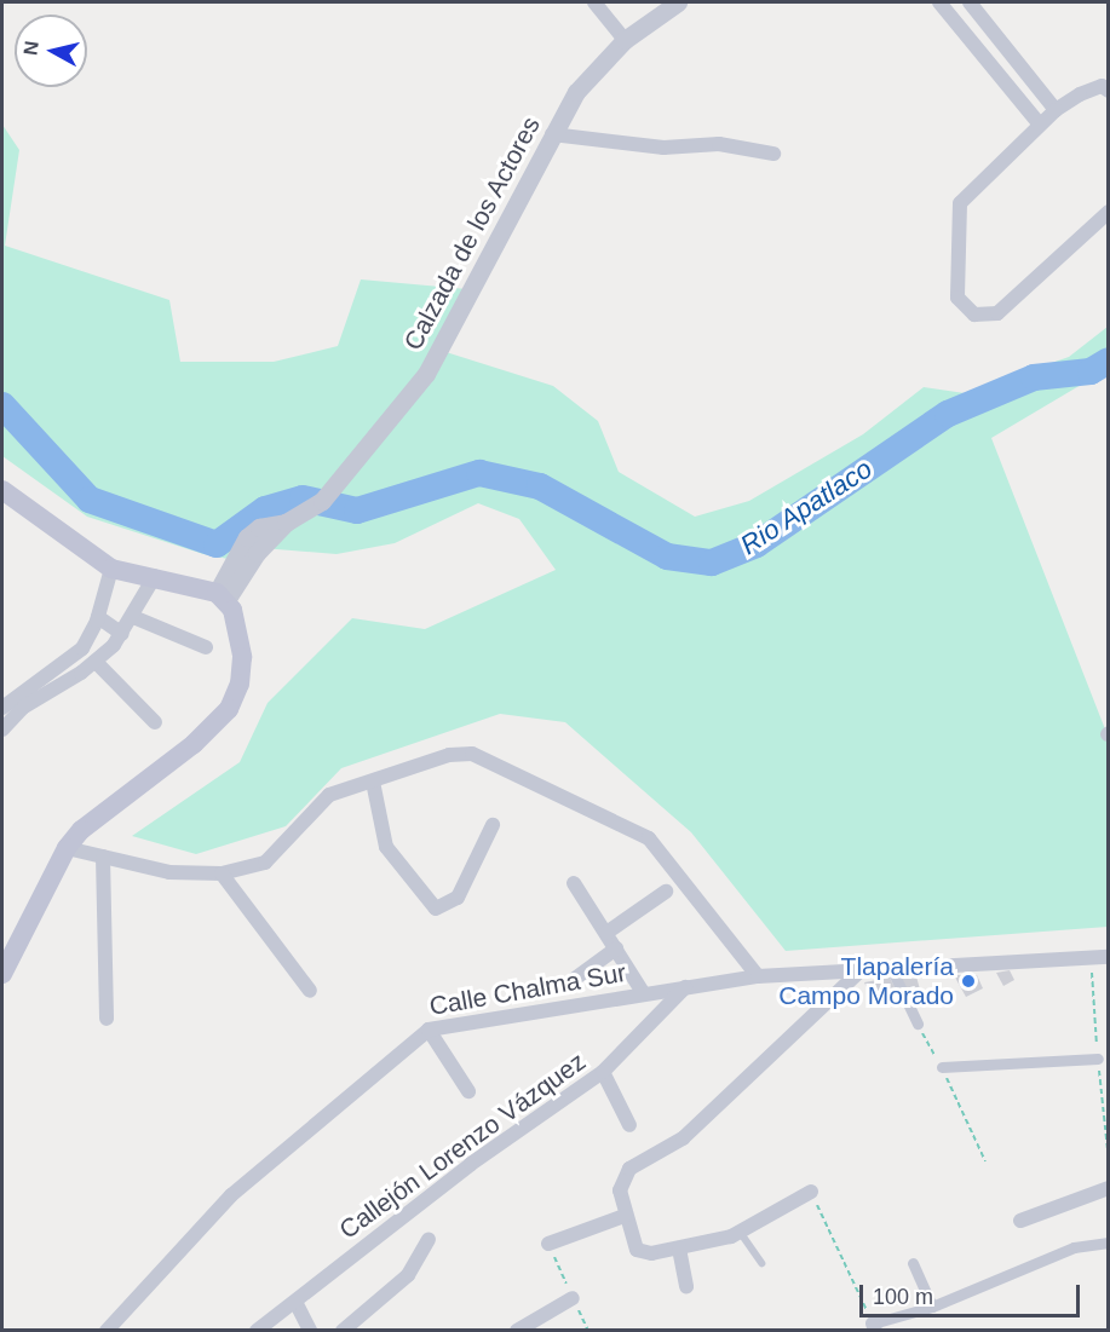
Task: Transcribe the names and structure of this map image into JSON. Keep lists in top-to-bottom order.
{
  "streets": {
    "street": ["Calzada de los Actores", "Calle Chalma Sur", "Callejón Lorenzo Vázquez"]
  },
  "crossings": [
    ["Calle Chalma Sur", "Callejón Lorenzo Vázquez"]
  ],
  "water": ["Rio Apatlaco"],
  "places": ["Tlapalería Campo Morado"],
  "scale_bar": "100 m",
  "north": "left"
}
